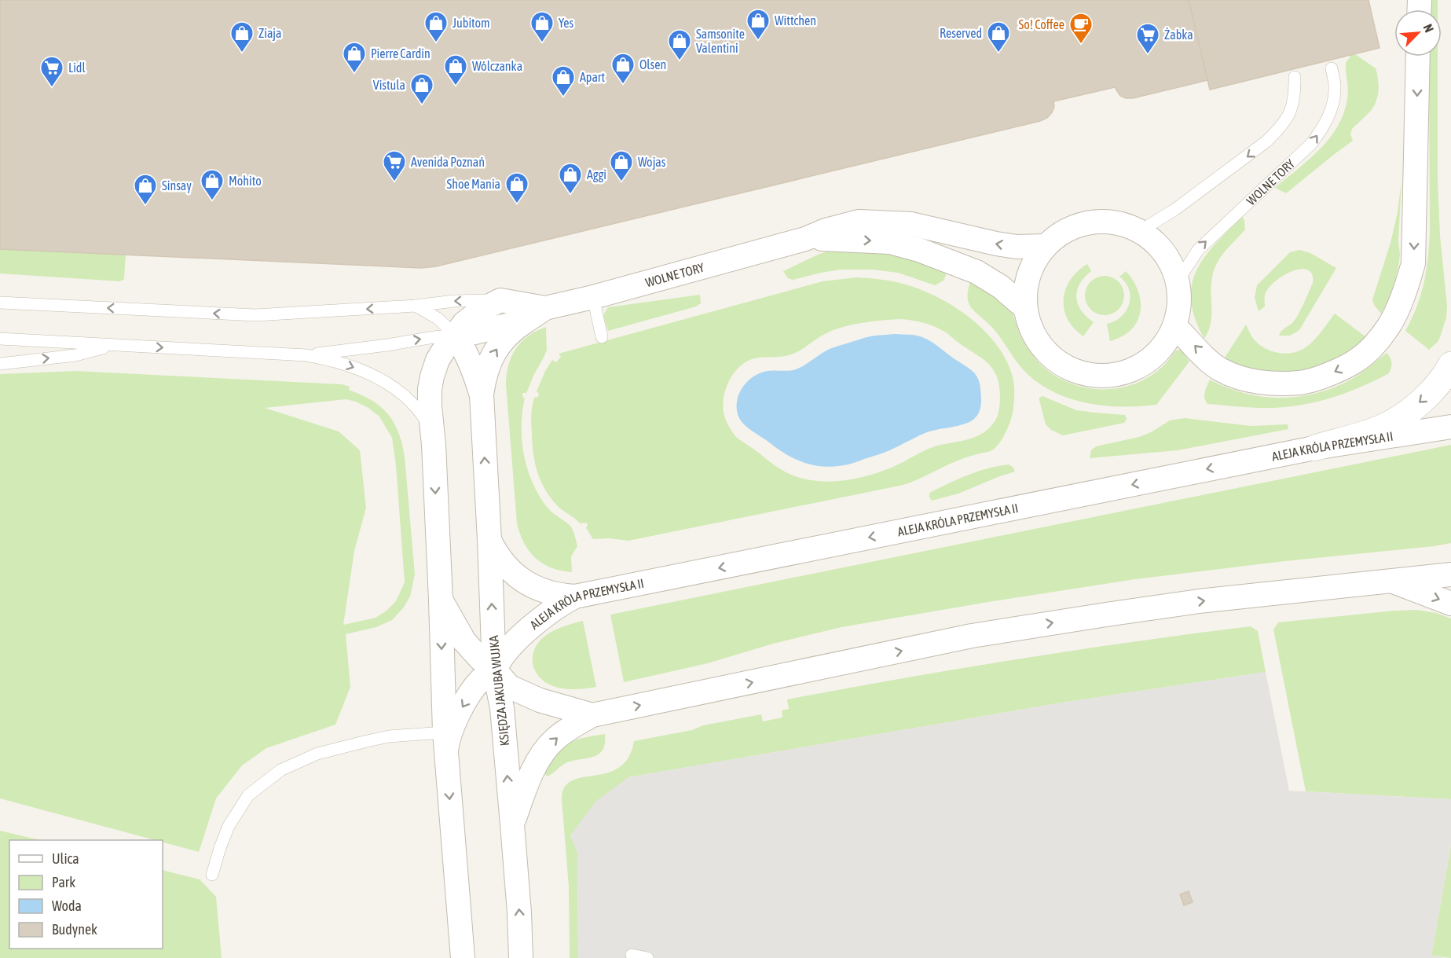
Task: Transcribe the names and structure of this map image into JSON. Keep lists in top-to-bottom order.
{
  "streets": {
    "street": ["WOLNE TORY", "ALEJA KRÓLA PRZEMYSŁA II", "KSIĘDZA JAKUBA WUJKA"]
  },
  "crossings": [
    ["ALEJA KRÓLA PRZEMYSŁA II", "KSIĘDZA JAKUBA WUJKA"]
  ],
  "places": {
    "shop": [
      "Wittchen",
      "Jubitom",
      "Yes",
      "Ziaja",
      "Reserved",
      "Samsonite Valentini",
      "Pierre Cardin",
      "Olsen",
      "Wólczanka",
      "Apart",
      "Vistula",
      "Wojas",
      "Aggi",
      "Mohito",
      "Shoe Mania",
      "Sinsay"
    ],
    "cafe": ["So! Coffee"],
    "supermarket": ["Żabka", "Lidl", "Avenida Poznań"]
  },
  "legend": [
    "Ulica",
    "Park",
    "Woda",
    "Budynek"
  ],
  "north": "top right"
}
